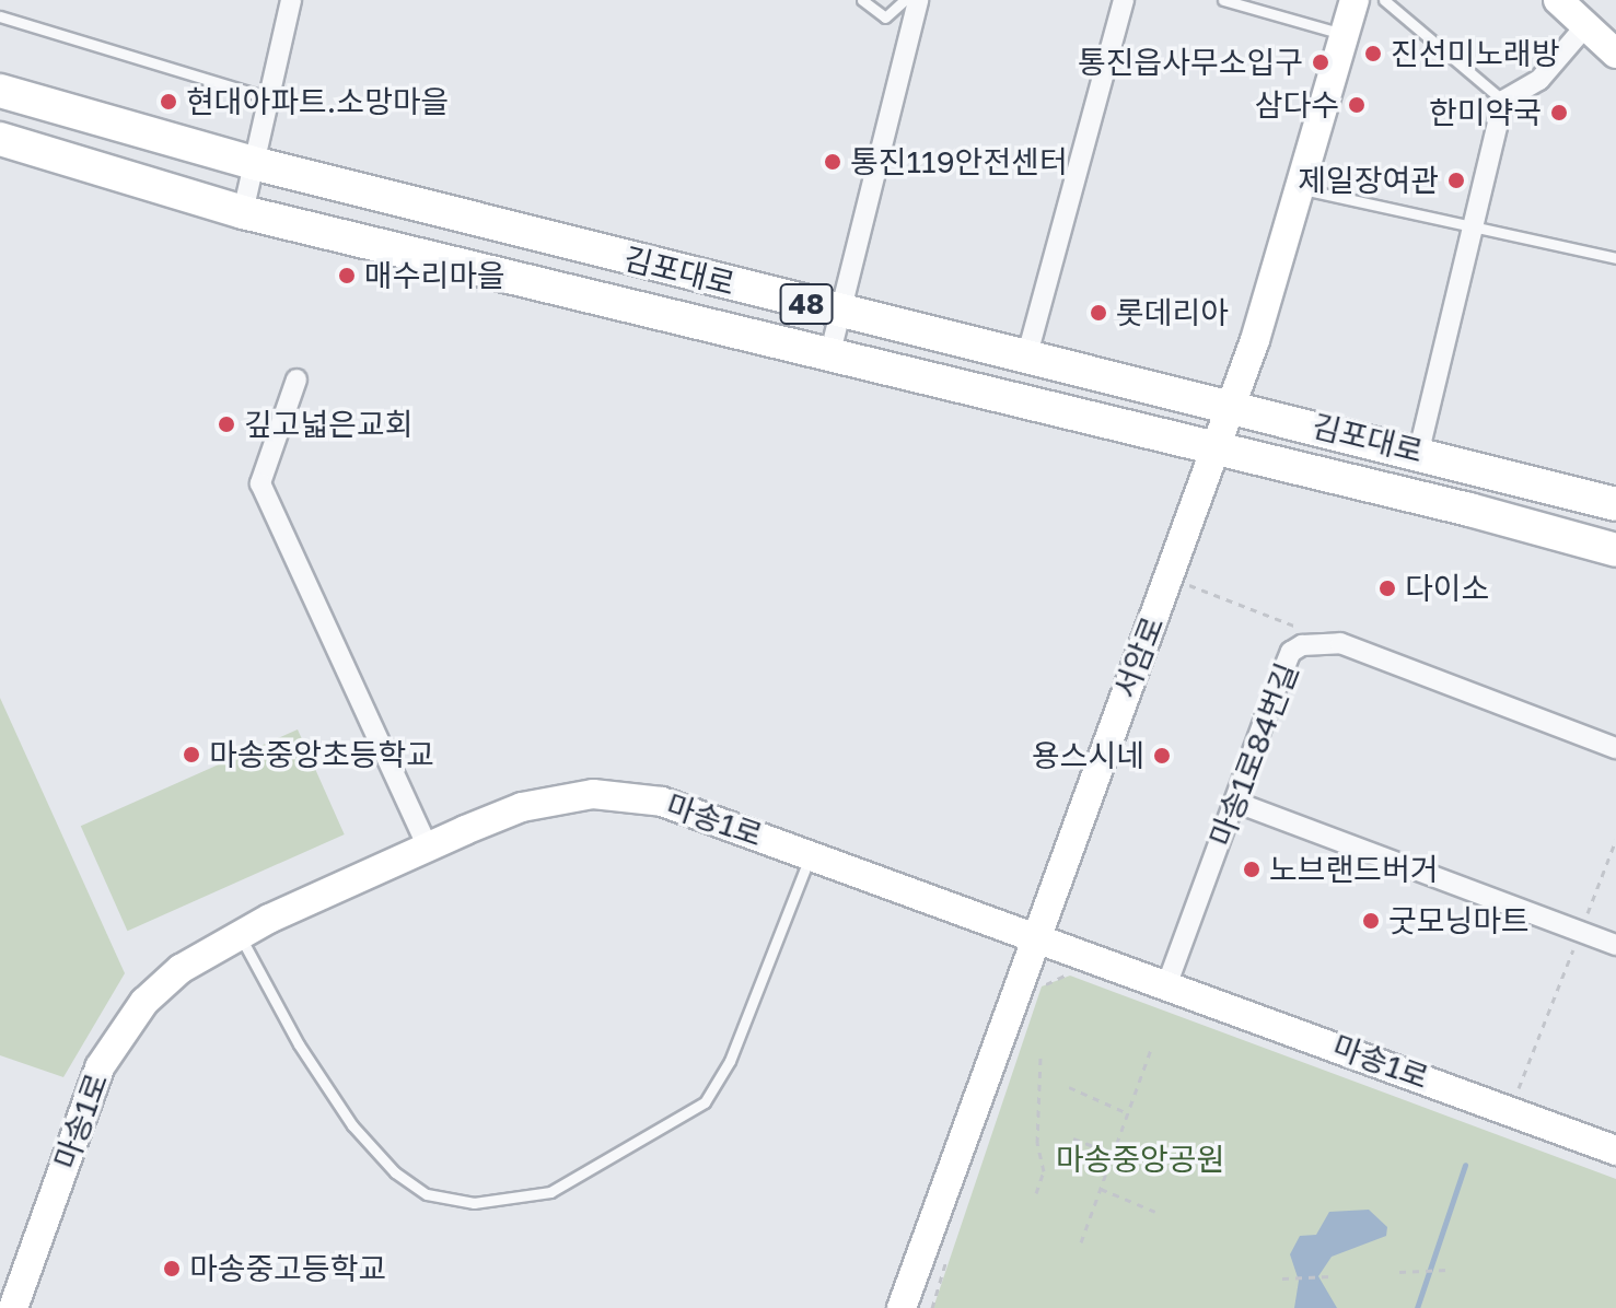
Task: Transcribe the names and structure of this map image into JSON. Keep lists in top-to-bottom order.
{
  "streets": {
    "main road": ["김포대로", "48"],
    "street": ["서암로", "마송1로84번길", "마송1로"]
  },
  "crossings": [
    ["김포대로", "서암로"],
    ["서암로", "마송1로"],
    ["마송1로84번길", "마송1로"]
  ],
  "parks": ["마송중앙공원"],
  "places": [
    "진선미노래방",
    "통진읍사무소입구",
    "현대아파트.소망마을",
    "삼다수",
    "한미약국",
    "통진119안전센터",
    "제일장여관",
    "매수리마을",
    "롯데리아",
    "깊고넓은교회",
    "다이소",
    "마송중앙초등학교",
    "용스시네",
    "노브랜드버거",
    "굿모닝마트",
    "마송중고등학교"
  ]
}
